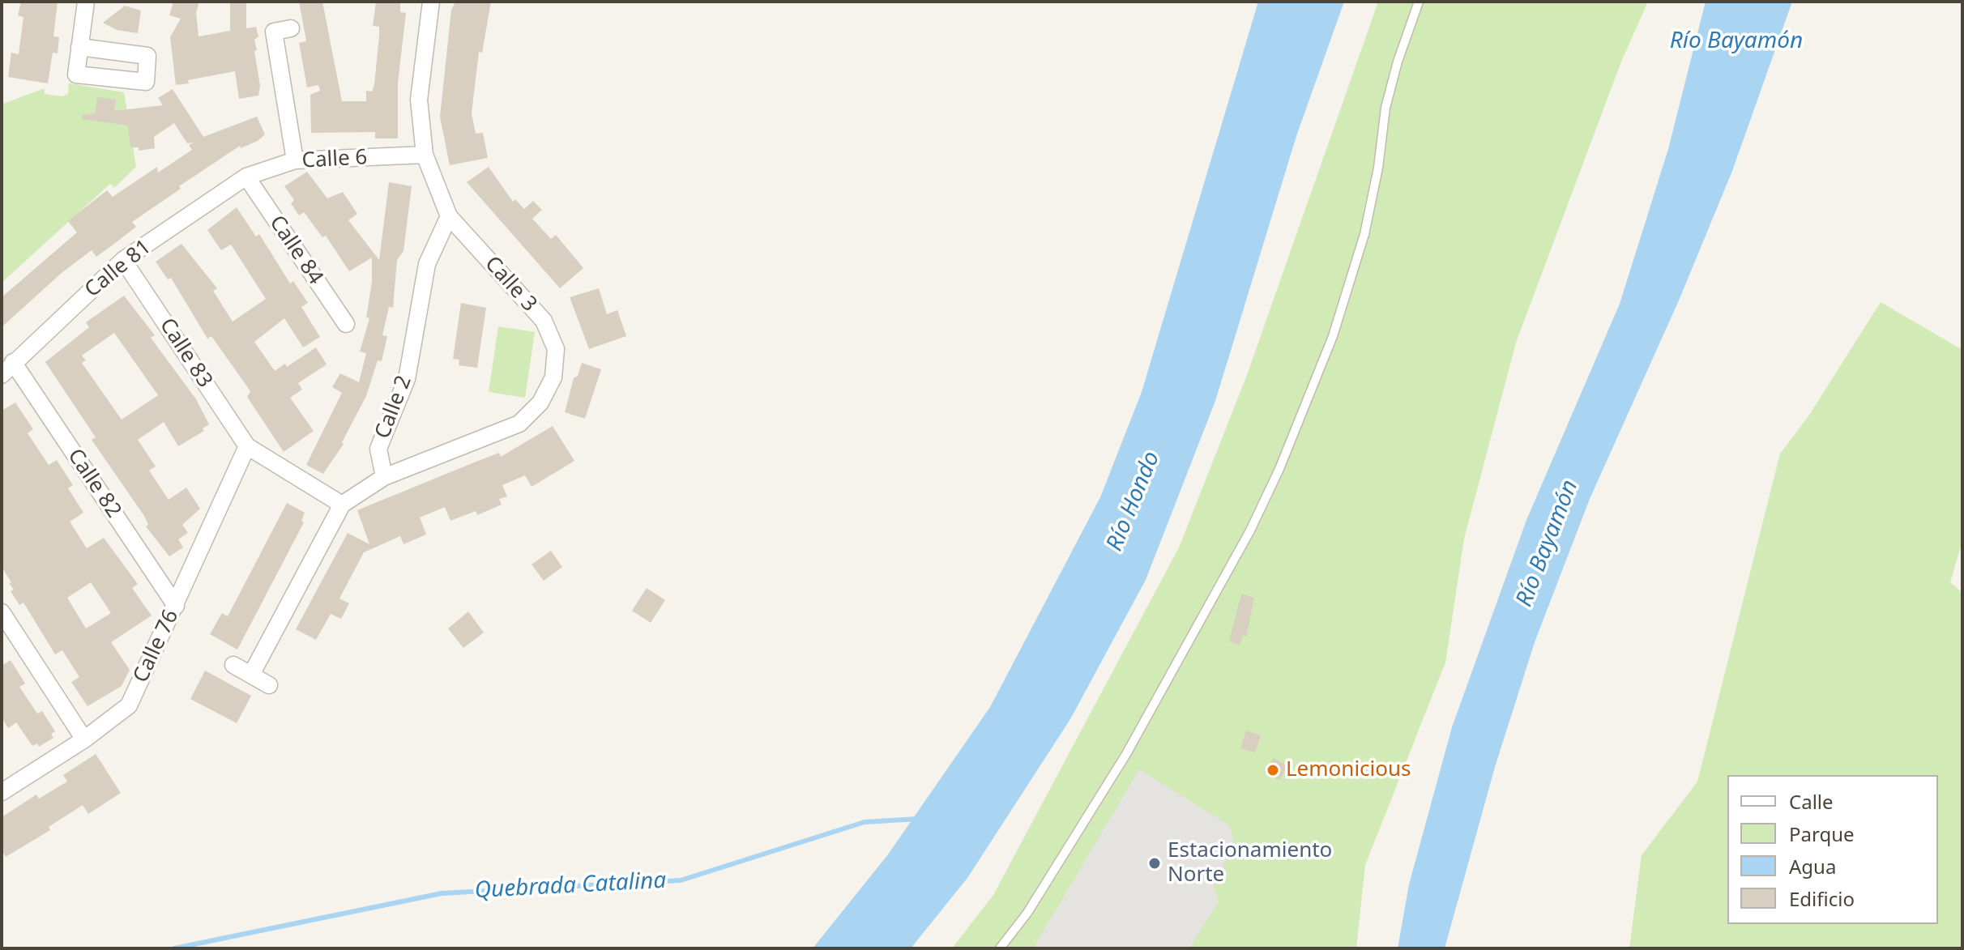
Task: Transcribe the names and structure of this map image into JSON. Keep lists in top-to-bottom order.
{
  "streets": {
    "street": [
      "Calle 6",
      "Calle 84",
      "Calle 81",
      "Calle 3",
      "Calle 83",
      "Calle 2",
      "Calle 82",
      "Calle 76"
    ]
  },
  "crossings": [
    ["Calle 6", "Calle 84"],
    ["Calle 6", "Calle 81"],
    ["Calle 6", "Calle 3"],
    ["Calle 84", "Calle 81"],
    ["Calle 81", "Calle 83"],
    ["Calle 81", "Calle 82"],
    ["Calle 3", "Calle 2"],
    ["Calle 83", "Calle 76"],
    ["Calle 82", "Calle 76"]
  ],
  "water": ["Río Bayamón", "Río Hondo", "Quebrada Catalina"],
  "places": ["Lemonicious", "Estacionamiento Norte"],
  "legend": [
    "Calle",
    "Parque",
    "Agua",
    "Edificio"
  ]
}
